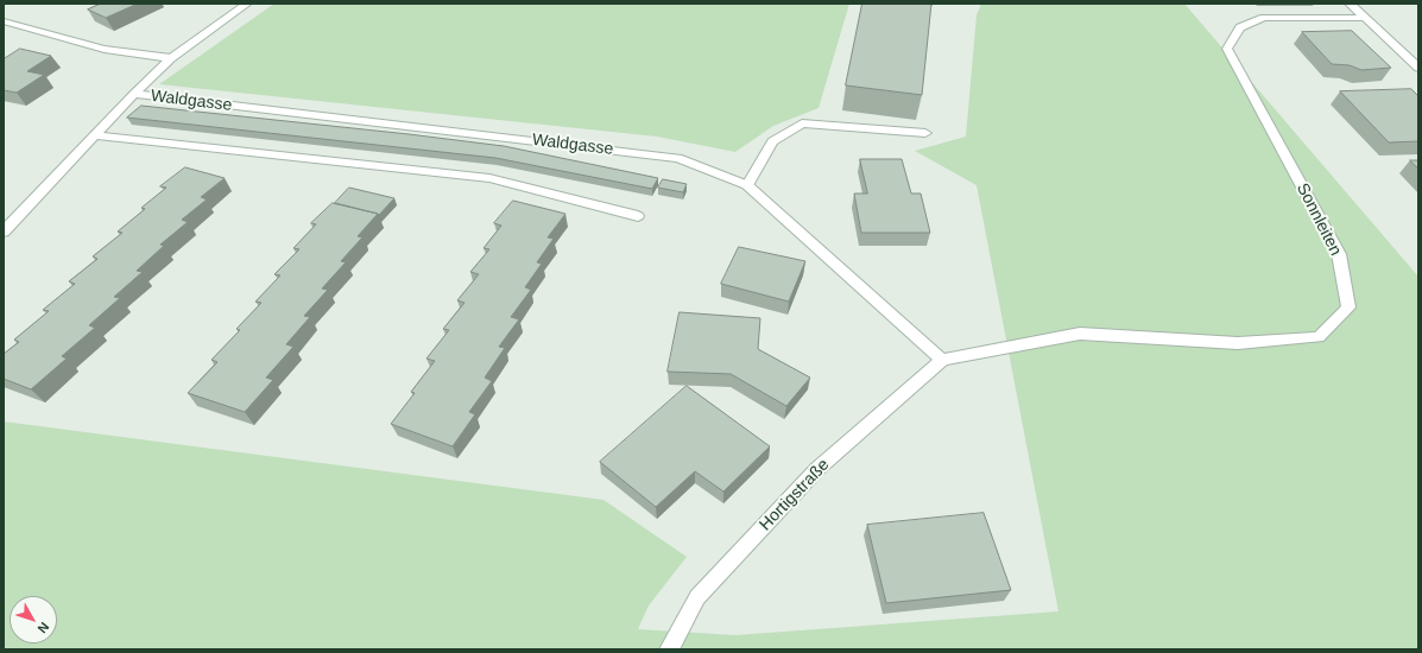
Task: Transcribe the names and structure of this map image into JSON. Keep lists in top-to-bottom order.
{
  "streets": {
    "street": ["Waldgasse", "Sonnleiten", "Hortigstraße"]
  },
  "crossings": [
    ["Waldgasse", "Sonnleiten"],
    ["Waldgasse", "Hortigstraße"],
    ["Sonnleiten", "Hortigstraße"]
  ],
  "north": "bottom right"
}
